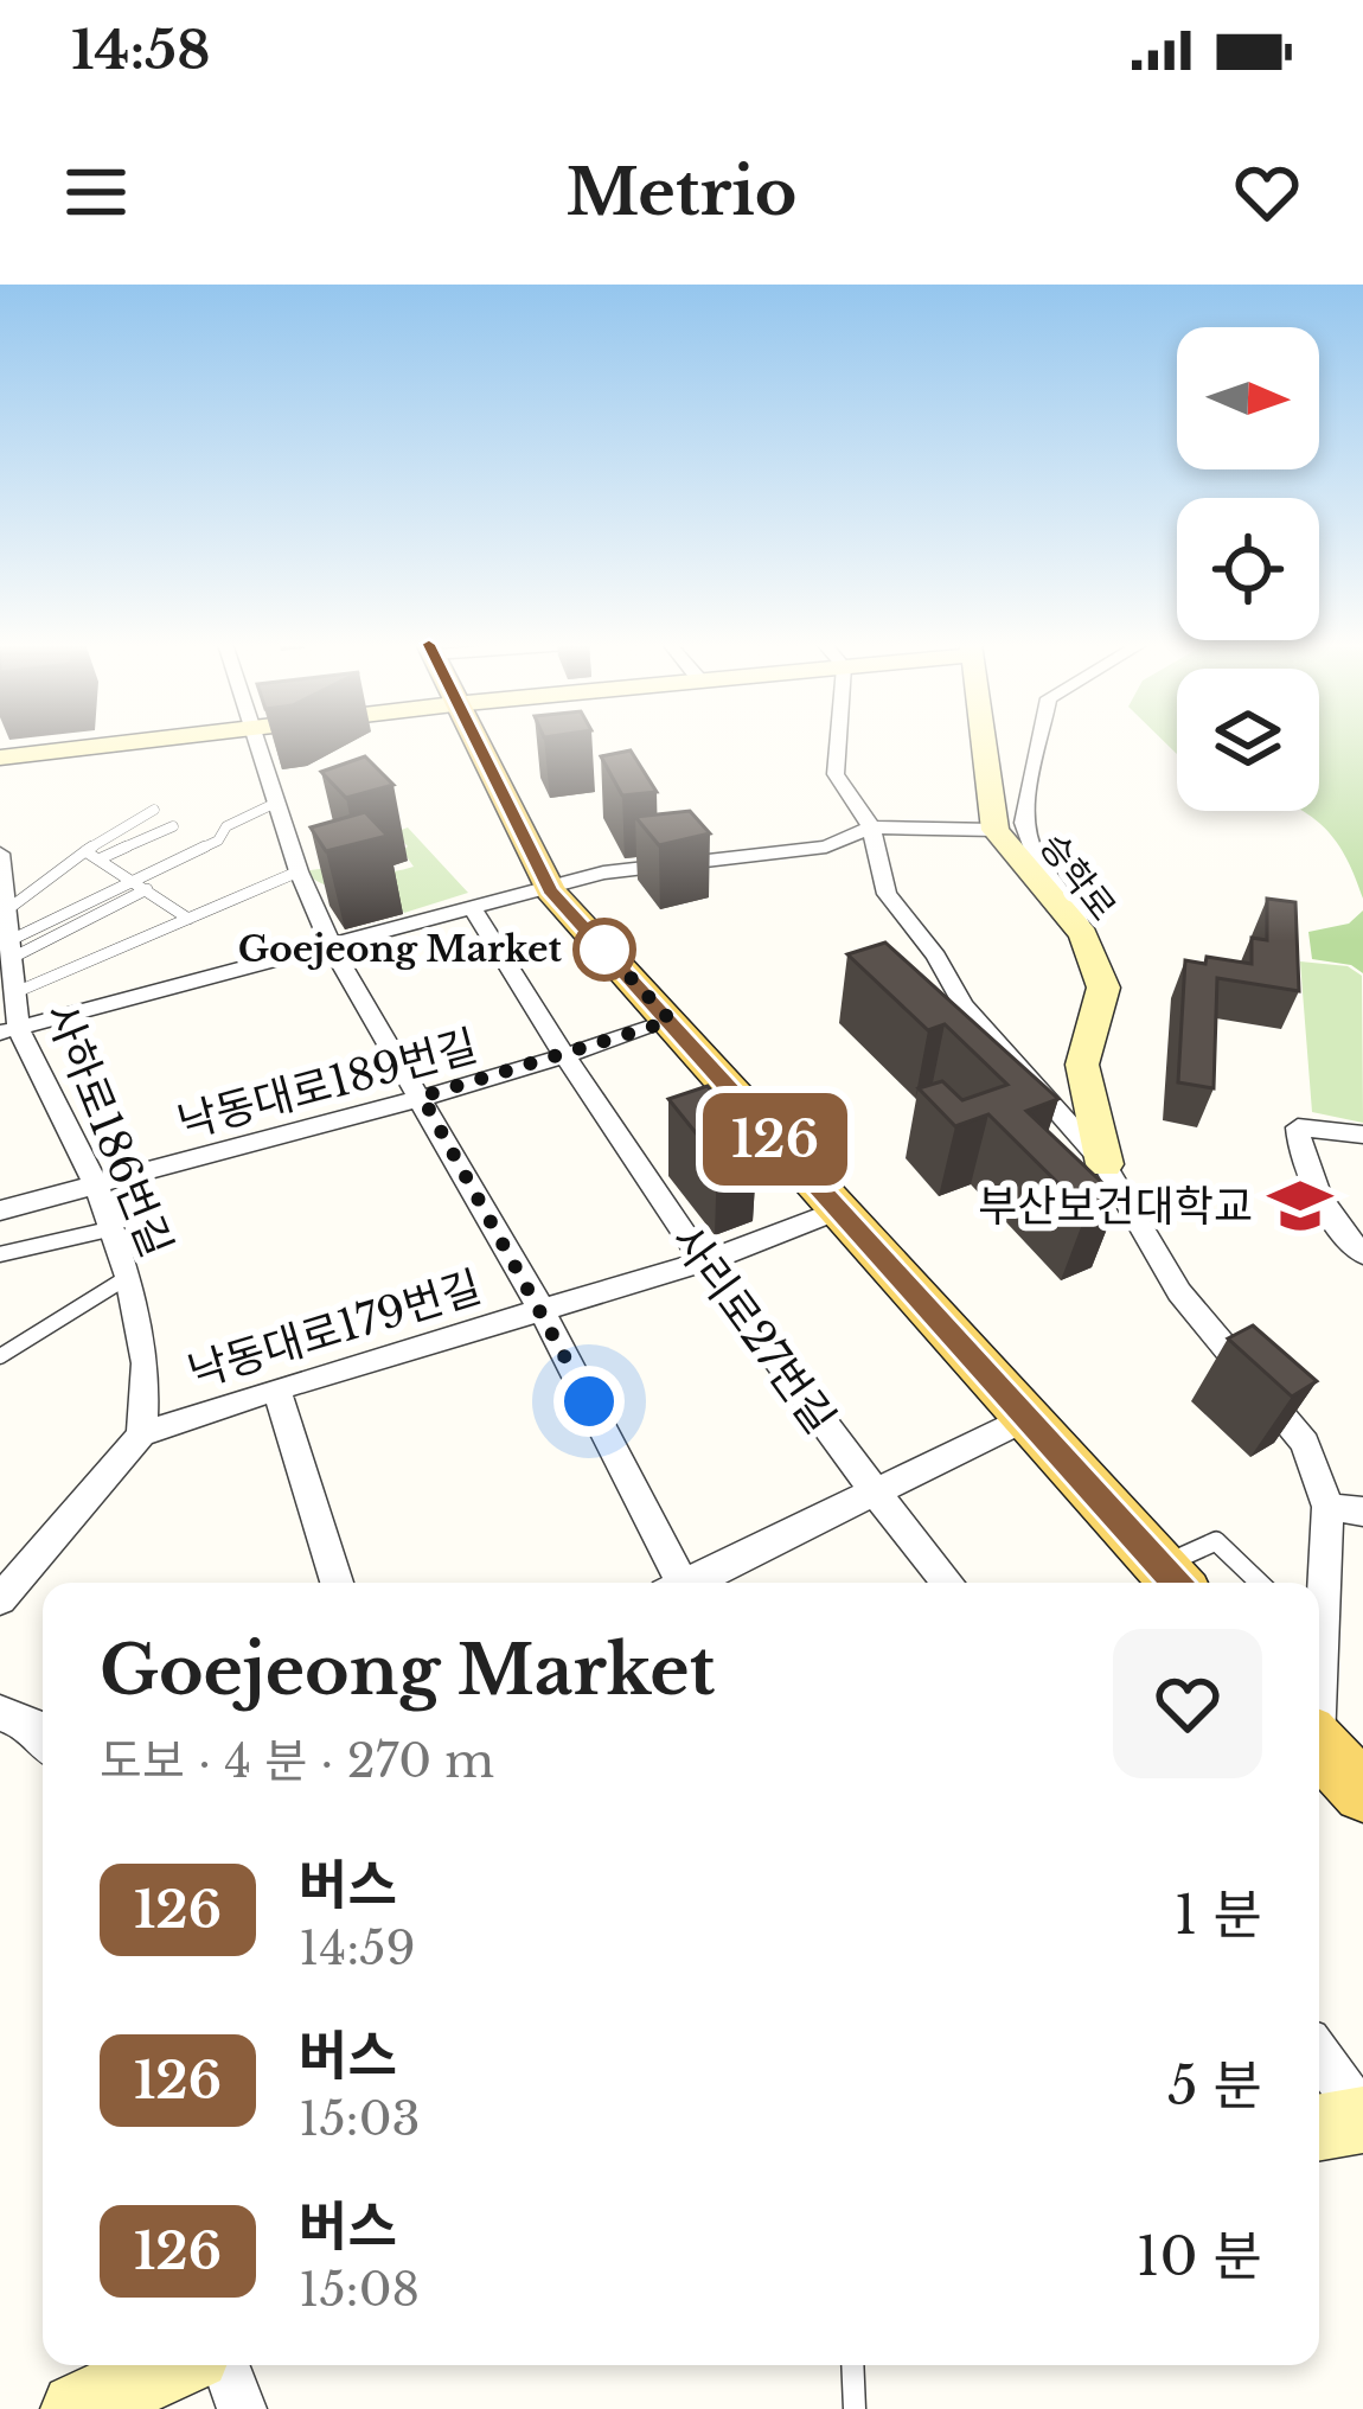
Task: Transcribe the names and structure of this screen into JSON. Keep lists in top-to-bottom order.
{
  "streets": {
    "street": [
      "승학로",
      "낙동대로189번길",
      "사하로186번길",
      "낙동대로179번길",
      "사리로27번길"
    ]
  },
  "crossings": [
    ["낙동대로189번길", "사하로186번길"],
    ["낙동대로189번길", "사리로27번길"],
    ["사하로186번길", "낙동대로179번길"],
    ["낙동대로179번길", "사리로27번길"]
  ],
  "places": {
    "other": ["Goejeong Market"],
    "school or university": ["부산보건대학교"]
  },
  "lines": ["bus line 126"],
  "north": "right",
  "page": {
    "status": "14:58",
    "header": "Metrio",
    "on_map": "126",
    "heading": ["Goejeong Market", "도보 · 4 분 · 270 m"],
    "list": [
      {
        "mark": "126",
        "name": "버스",
        "note": "14:59",
        "value": "1 분"
      },
      {
        "mark": "126",
        "name": "버스",
        "note": "15:03",
        "value": "5 분"
      },
      {
        "mark": "126",
        "name": "버스",
        "note": "15:08",
        "value": "10 분"
      }
    ]
  }
}
